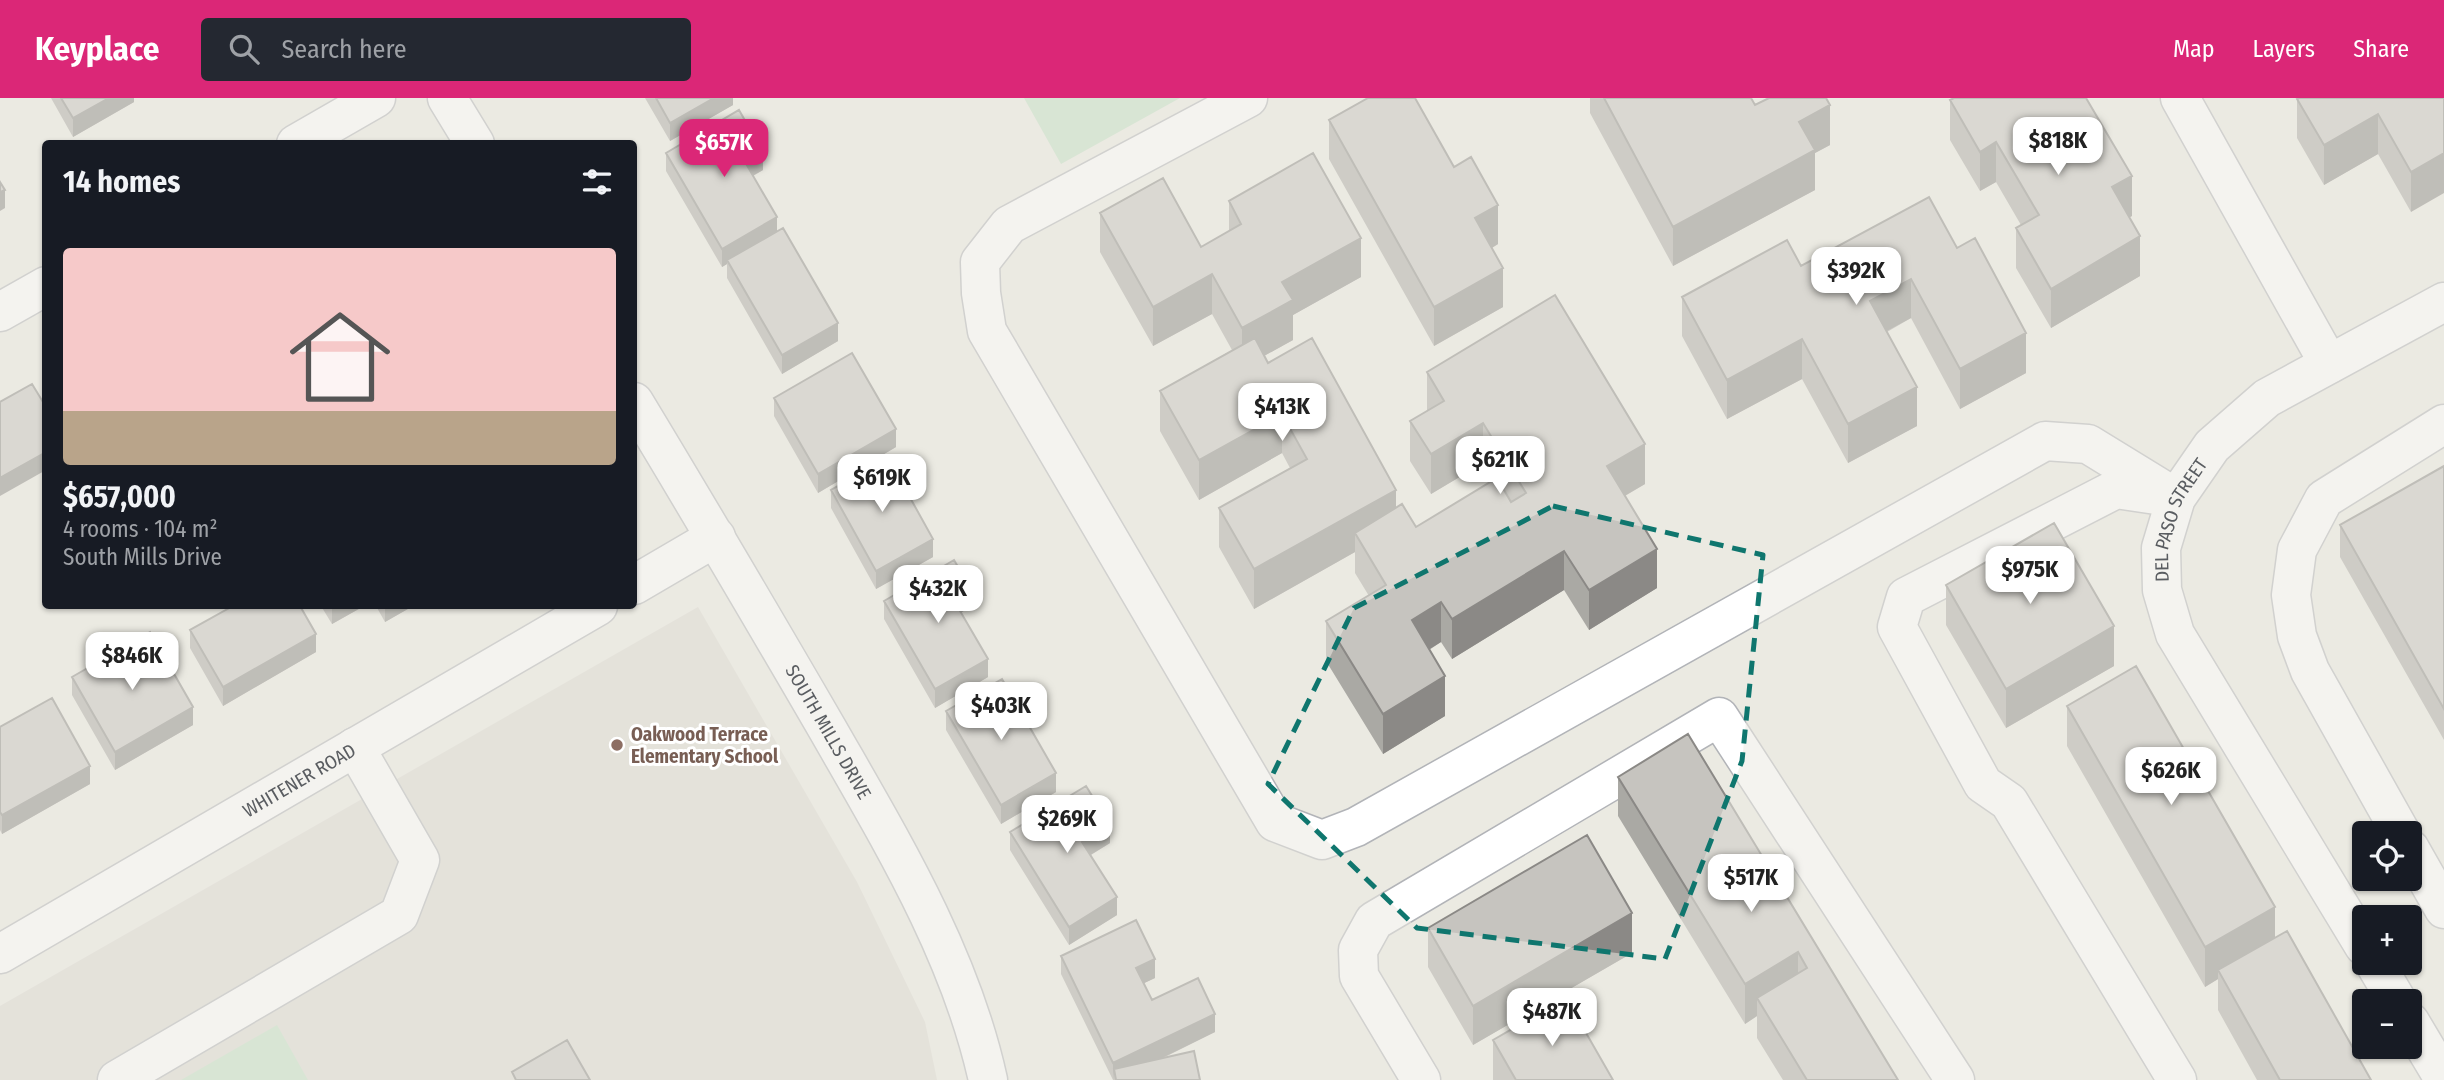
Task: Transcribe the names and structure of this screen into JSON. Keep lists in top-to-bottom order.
{
  "streets": {
    "street": ["DEL PASO STREET", "SOUTH MILLS DRIVE", "WHITENER ROAD"]
  },
  "places": ["Oakwood Terrace Elementary School"],
  "page": {
    "header": "Keyplace",
    "search": "Search here",
    "nav": ["Map", "Layers", "Share"],
    "price": [
      "$818K",
      "$657K",
      "$392K",
      "$413K",
      "$621K",
      "$619K",
      "$975K",
      "$432K",
      "$846K",
      "$403K",
      "$626K",
      "$269K",
      "$517K",
      "$487K"
    ],
    "heading": "14 homes",
    "list": [
      {
        "name": "$657,000",
        "note": "4 rooms · 104 m² · South Mills Drive"
      }
    ],
    "map_buttons": ["+", "−"]
  }
}
